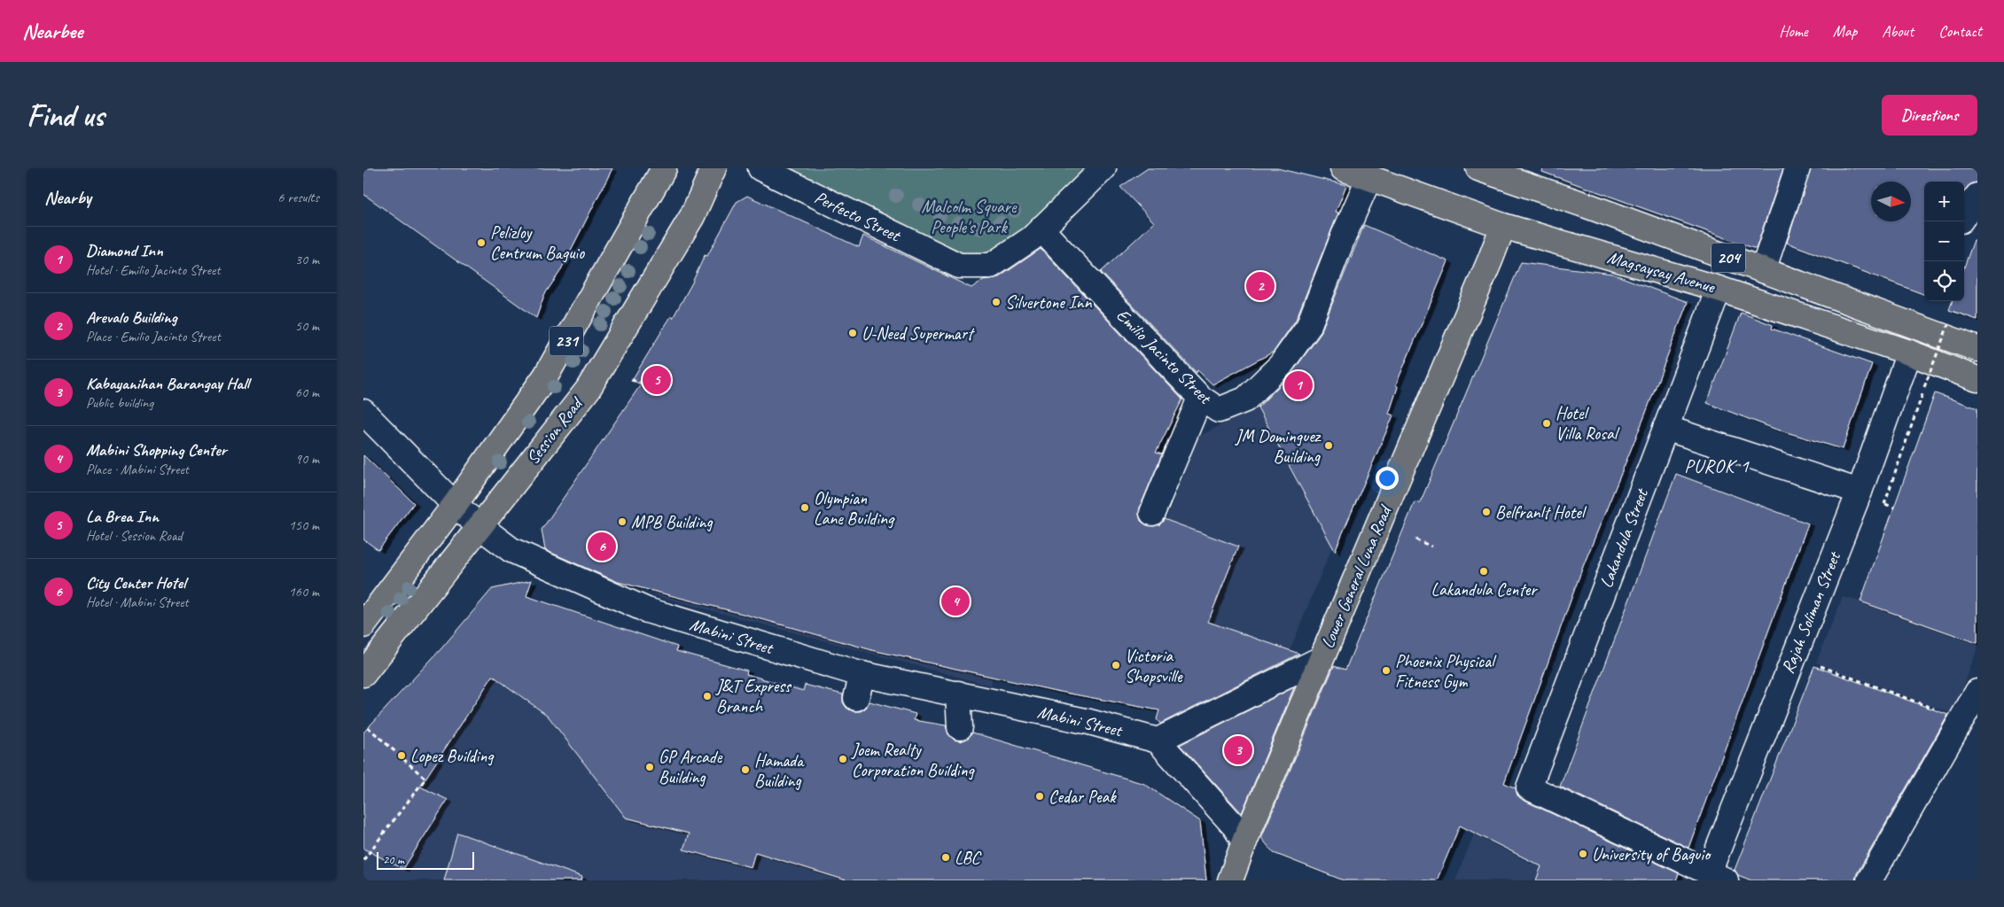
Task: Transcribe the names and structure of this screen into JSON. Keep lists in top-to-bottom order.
{
  "streets": {
    "main road": [
      "204",
      "Magsaysay Avenue",
      "231",
      "Session Road",
      "Lower General Luna Road"
    ],
    "street": [
      "Perfecto Street",
      "Emilio Jacinto Street",
      "Lakandula Street",
      "Rajah Soliman Street",
      "Mabini Street"
    ]
  },
  "crossings": [
    ["Perfecto Street", "Emilio Jacinto Street"],
    ["Magsaysay Avenue", "Emilio Jacinto Street"],
    ["Magsaysay Avenue", "Lakandula Street"],
    ["Magsaysay Avenue", "Lower General Luna Road"],
    ["Magsaysay Avenue", "Rajah Soliman Street"],
    ["Session Road", "Mabini Street"],
    ["Lakandula Street", "Rajah Soliman Street"]
  ],
  "districts": ["PUROK 1"],
  "parks": ["Malcolm Square People's Park"],
  "places": [
    "Pelizloy Centrum Baguio",
    "Silvertone Inn",
    "U-Need Supermart",
    "Hotel Villa Rosal",
    "JM Dominguez Building",
    "Olympian Lane Building",
    "Belfranlt Hotel",
    "MPB Building",
    "Lakandula Center",
    "Victoria Shopsville",
    "Phoenix Physical Fitness Gym",
    "J&T Express Branch",
    "Lopez Building",
    "Joem Realty Corporation Building",
    "GP Arcade Building",
    "Hamada Building",
    "Cedar Peak",
    "University of Baguio",
    "LBC"
  ],
  "scale_bar": "20 m",
  "north": "right",
  "page": {
    "header": "Nearbee",
    "nav": [
      "Home",
      "Map",
      "About",
      "Contact"
    ],
    "buttons": "Directions",
    "title": "Find us",
    "heading": ["Nearby", "6 results"],
    "map_buttons": ["+", "−"],
    "list": [
      {
        "mark": "1",
        "name": "Diamond Inn",
        "note": "Hotel · Emilio Jacinto Street",
        "value": "30 m"
      },
      {
        "mark": "2",
        "name": "Arevalo Building",
        "note": "Place · Emilio Jacinto Street",
        "value": "50 m"
      },
      {
        "mark": "3",
        "name": "Kabayanihan Barangay Hall",
        "note": "Public building",
        "value": "60 m"
      },
      {
        "mark": "4",
        "name": "Mabini Shopping Center",
        "note": "Place · Mabini Street",
        "value": "90 m"
      },
      {
        "mark": "5",
        "name": "La Brea Inn",
        "note": "Hotel · Session Road",
        "value": "150 m"
      },
      {
        "mark": "6",
        "name": "City Center Hotel",
        "note": "Hotel · Mabini Street",
        "value": "160 m"
      }
    ],
    "pins": [
      "2",
      "5",
      "1",
      "6",
      "4",
      "3"
    ],
    "scale": "20 m"
  }
}
